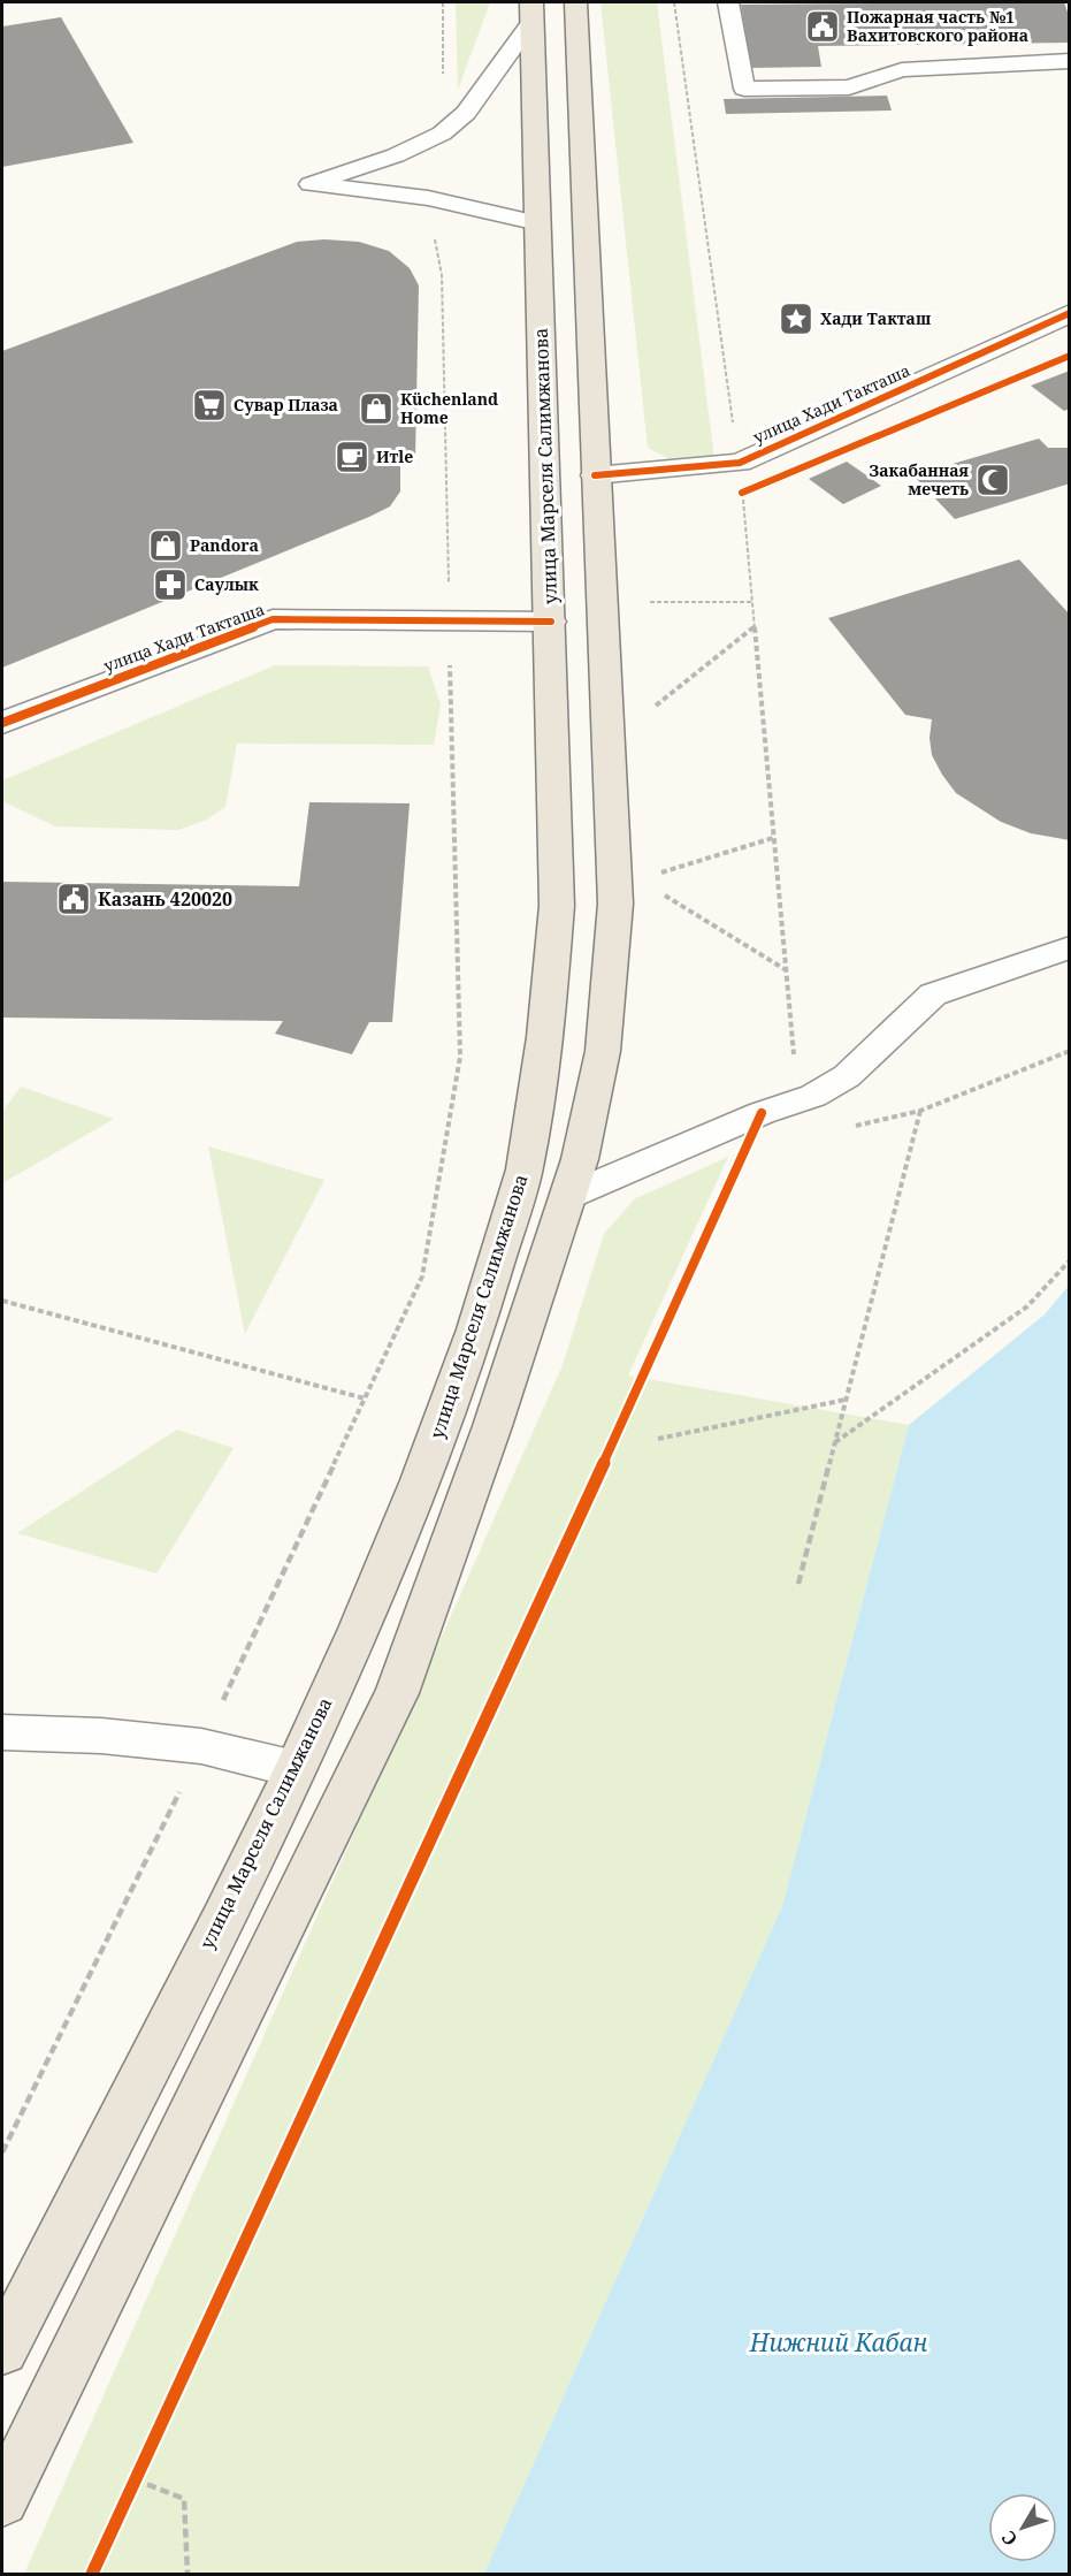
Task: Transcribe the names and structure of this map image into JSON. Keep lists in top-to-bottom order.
{
  "streets": {
    "main road": ["улица Марселя Салимжанова"],
    "street": ["улица Хади Такташа"]
  },
  "crossings": [
    ["улица Хади Такташа", "улица Марселя Салимжанова"]
  ],
  "water": ["Нижний Кабан"],
  "places": {
    "public building": ["Пожарная часть №1 Вахитовского района", "Казань 420020"],
    "place": ["Хади Такташ"],
    "supermarket": ["Сувар Плаза"],
    "shop": ["Küchenland Home", "Pandora"],
    "cafe": ["Итle"],
    "mosque": ["Закабанная мечеть"],
    "pharmacy": ["Саулык"]
  },
  "north": "bottom left"
}
